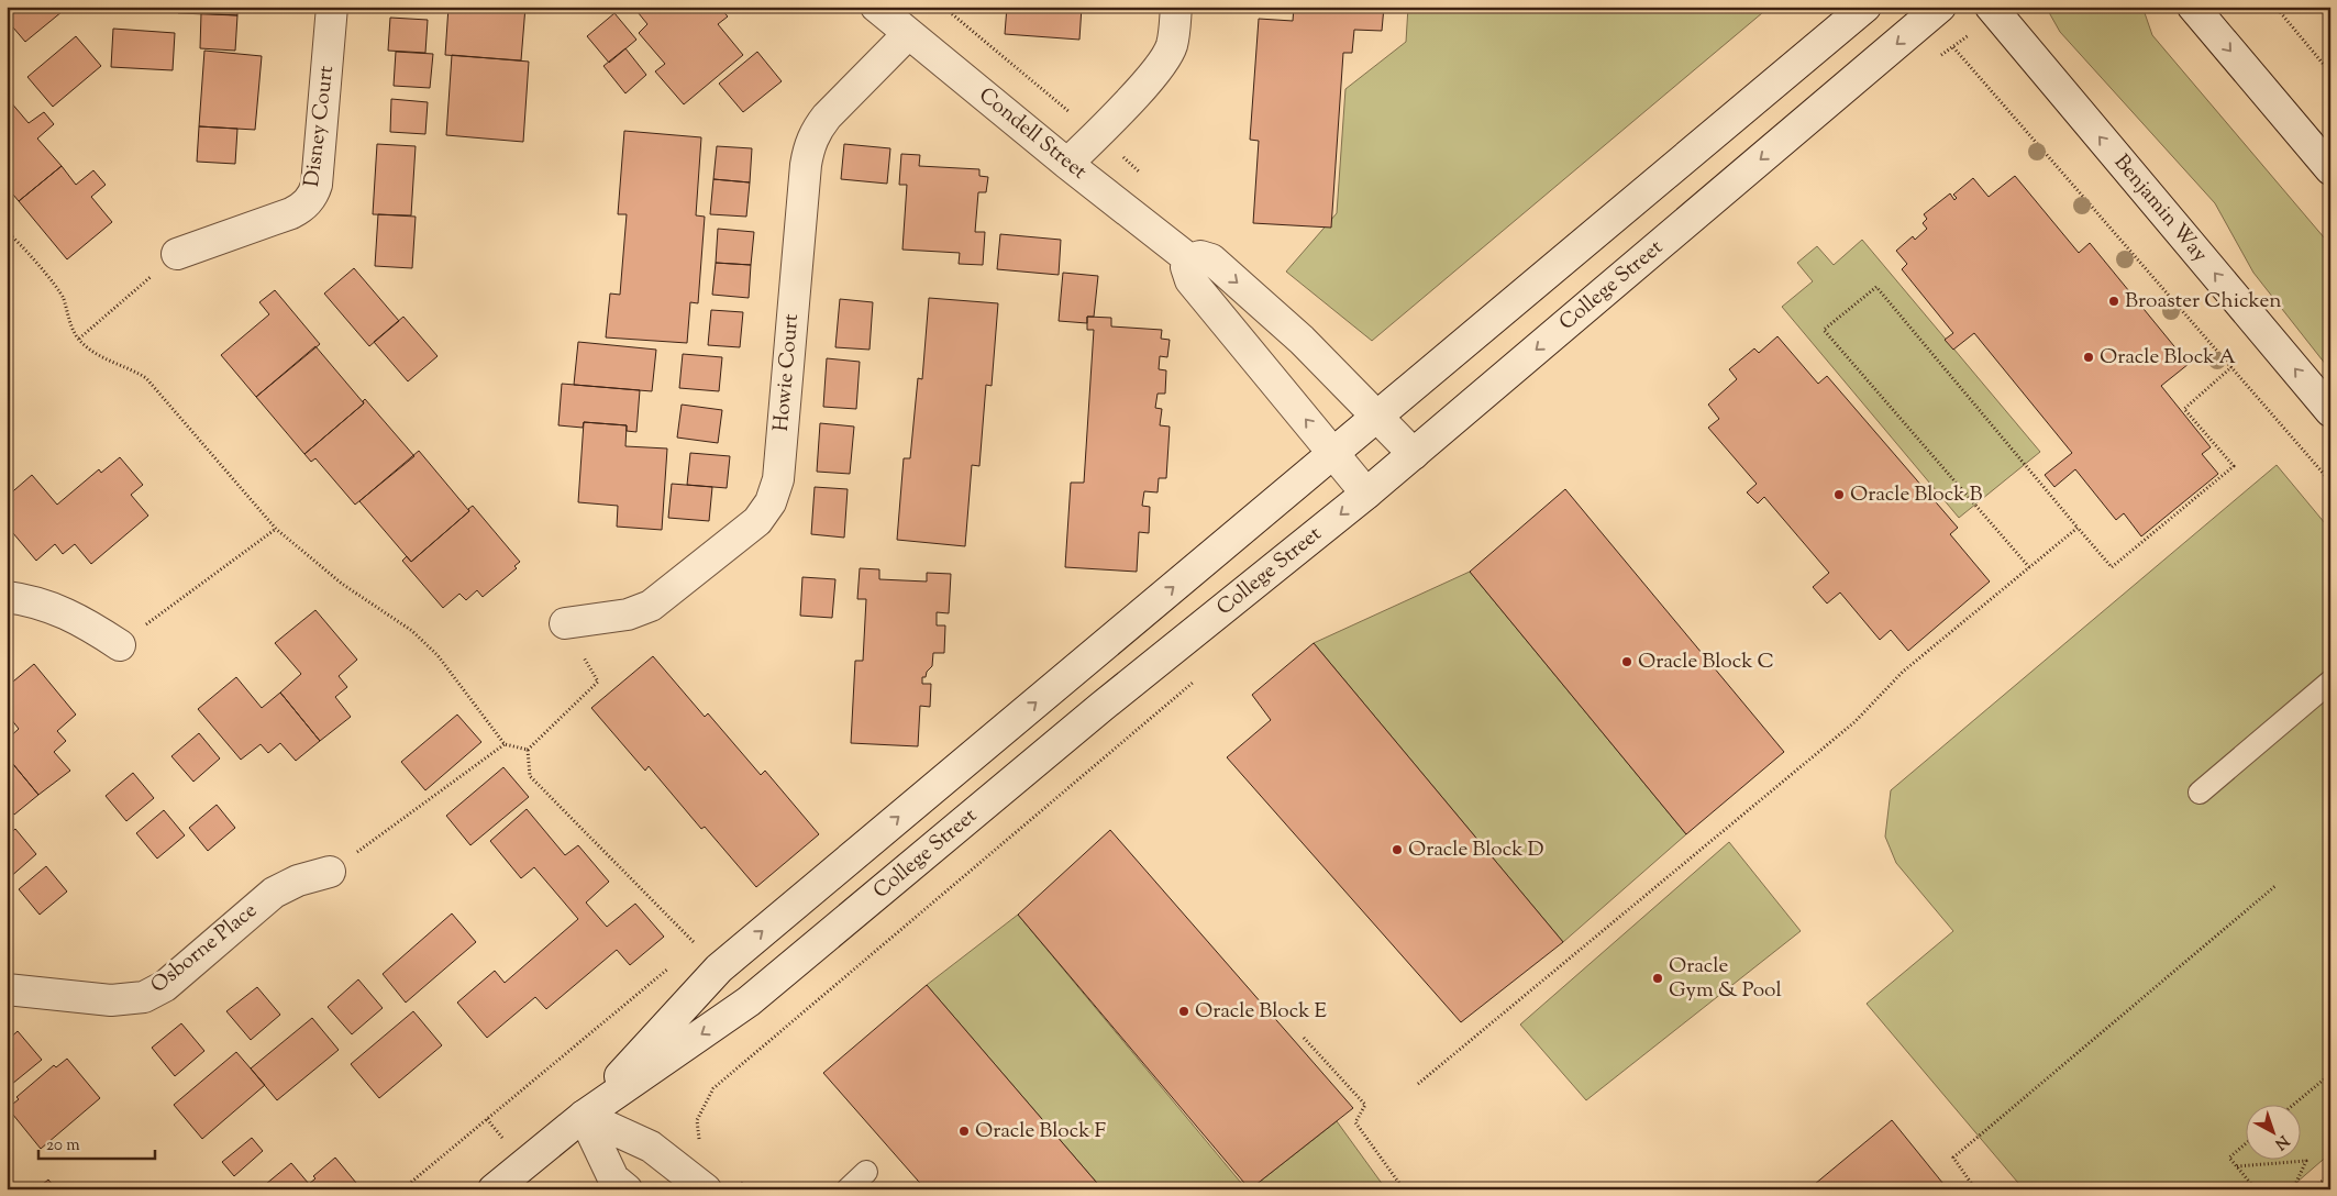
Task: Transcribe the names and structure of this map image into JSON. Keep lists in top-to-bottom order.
{
  "streets": {
    "street": [
      "Disney Court",
      "Condell Street",
      "Benjamin Way",
      "College Street",
      "Howie Court",
      "Osborne Place"
    ]
  },
  "crossings": [
    ["Condell Street", "Howie Court"]
  ],
  "places": [
    "Broaster Chicken",
    "Oracle Block A",
    "Oracle Block B",
    "Oracle Block C",
    "Oracle Block D",
    "Oracle Gym & Pool",
    "Oracle Block E",
    "Oracle Block F"
  ],
  "scale_bar": "20 m",
  "north": "bottom right"
}
